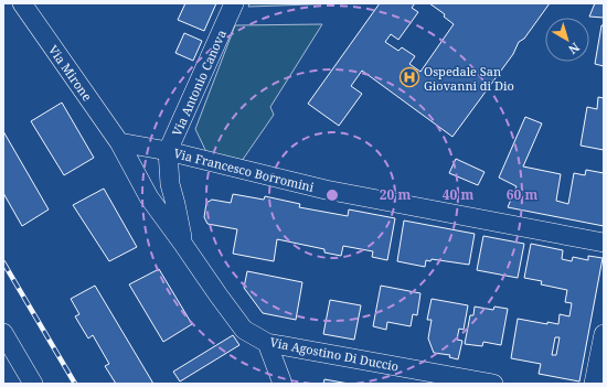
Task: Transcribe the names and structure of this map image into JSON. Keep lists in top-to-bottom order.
{
  "streets": {
    "street": [
      "Via Mirone",
      "Via Antonio Canova",
      "Via Francesco Borromini",
      "Via Agostino Di Duccio"
    ]
  },
  "crossings": [
    ["Via Mirone", "Via Francesco Borromini"],
    ["Via Mirone", "Via Agostino Di Duccio"],
    ["Via Antonio Canova", "Via Francesco Borromini"],
    ["Via Antonio Canova", "Via Agostino Di Duccio"],
    ["Via Francesco Borromini", "Via Agostino Di Duccio"]
  ],
  "places": {
    "hospital": ["Ospedale San Giovanni di Dio"]
  },
  "north": "bottom right",
  "rings": ["20 m", "40 m", "60 m"]
}
